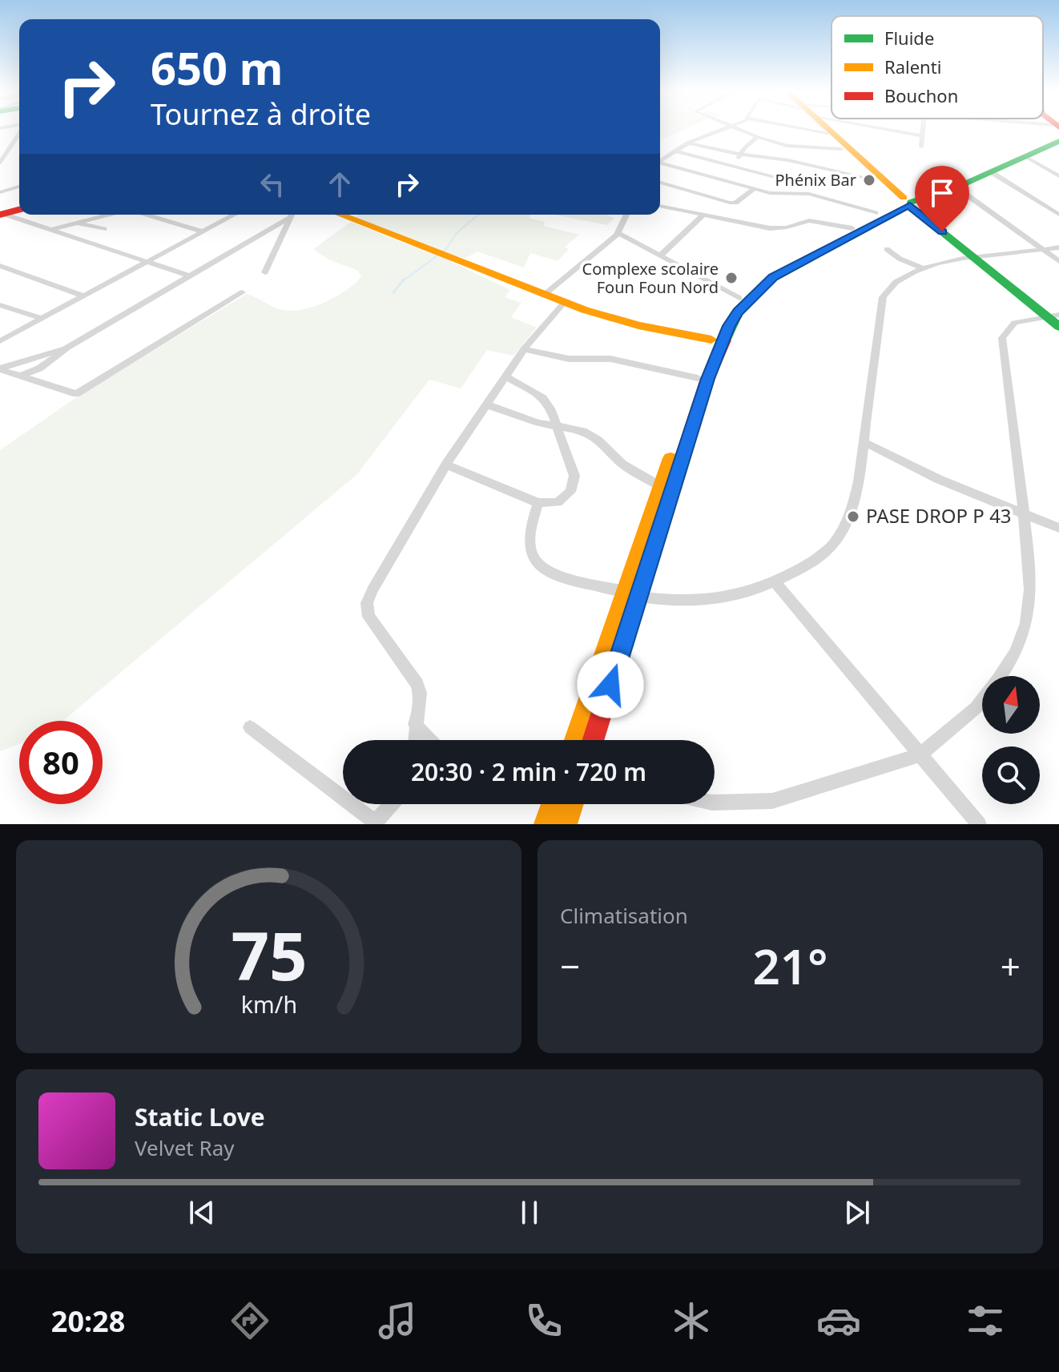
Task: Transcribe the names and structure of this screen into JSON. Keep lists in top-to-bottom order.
{
  "places": ["Phénix Bar", "Complexe scolaire Foun Foun Nord", "PASE DROP P 43"],
  "legend": ["Fluide", "Ralenti", "Bouchon"],
  "north": "top",
  "page": {
    "turn": ["650 m", "Tournez à droite"],
    "limit": "80",
    "trip": "20:30 · 2 min · 720 m",
    "tile": "Climatisation",
    "heat": ["−", "21°", "+"],
    "song": ["Static Love", "Velvet Ray"],
    "tabs": "20:28",
    "gauge": ["75", "km/h"]
  }
}
